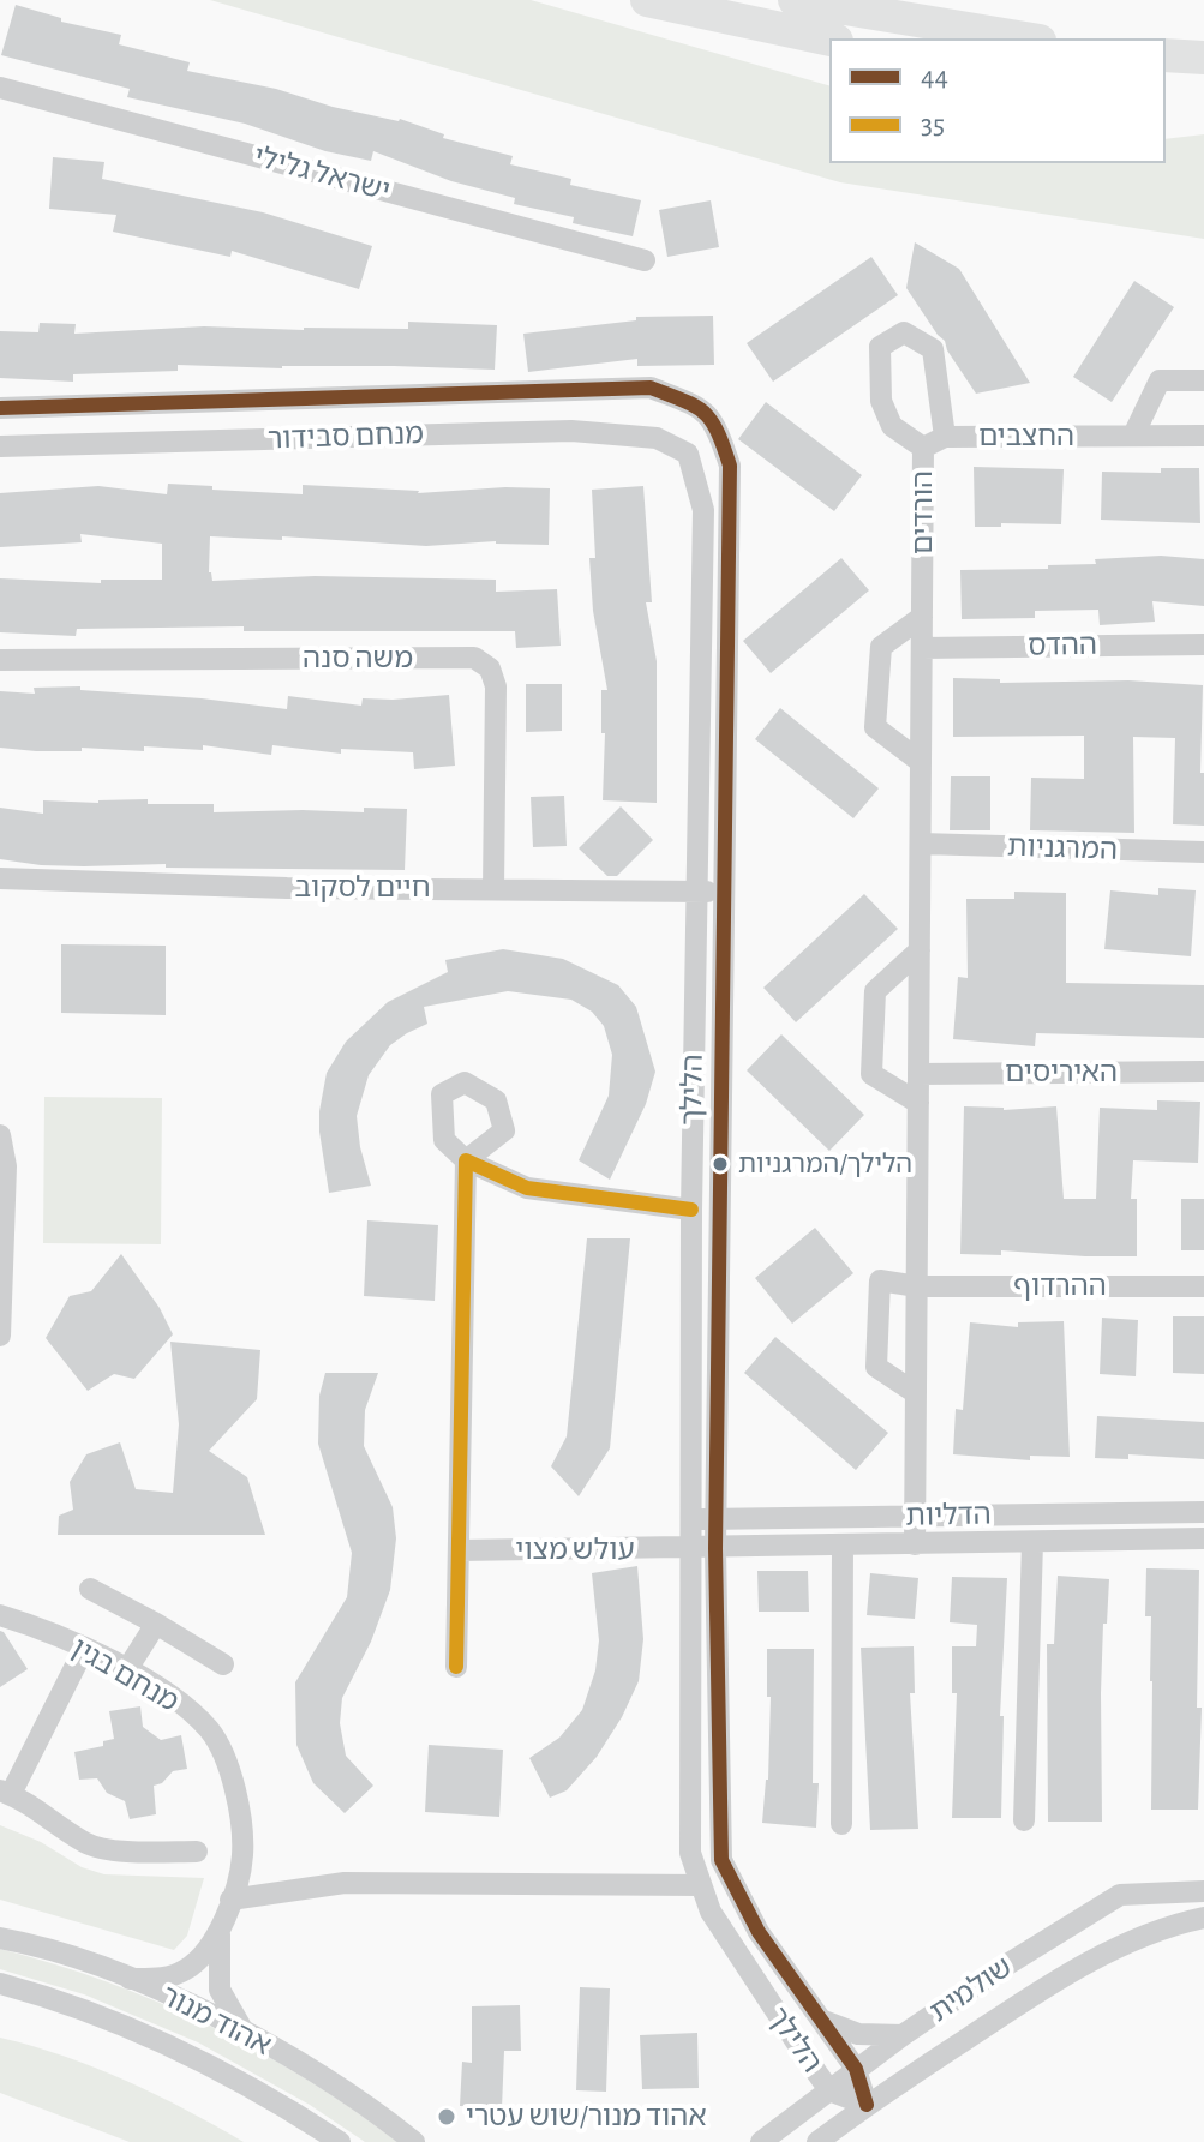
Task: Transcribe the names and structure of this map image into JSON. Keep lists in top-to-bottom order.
{
  "streets": {
    "street": [
      "ישראל גלילי",
      "מנחם סבידור",
      "החצבים",
      "הורדים",
      "ההדס",
      "משה סנה",
      "המרגניות",
      "חיים לסקוב",
      "האיריסים",
      "הלילך",
      "ההרדוף",
      "הדליות",
      "עולש מצוי",
      "מנחם בגין",
      "שולמית",
      "אהוד מנור"
    ]
  },
  "crossings": [
    ["מנחם סבידור", "הלילך"],
    ["החצבים", "הורדים"],
    ["הורדים", "ההדס"],
    ["הורדים", "המרגניות"],
    ["הורדים", "האיריסים"],
    ["הורדים", "ההרדוף"],
    ["הורדים", "הדליות"],
    ["משה סנה", "חיים לסקוב"],
    ["חיים לסקוב", "הלילך"],
    ["הלילך", "הדליות"],
    ["הלילך", "עולש מצוי"],
    ["הלילך", "שולמית"],
    ["הדליות", "עולש מצוי"],
    ["מנחם בגין", "אהוד מנור"]
  ],
  "places": ["הלילך/המרגניות", "אהוד מנור/שוש עטרי"],
  "lines": ["transit line 44", "transit line 35"],
  "legend": ["44", "35"]
}
